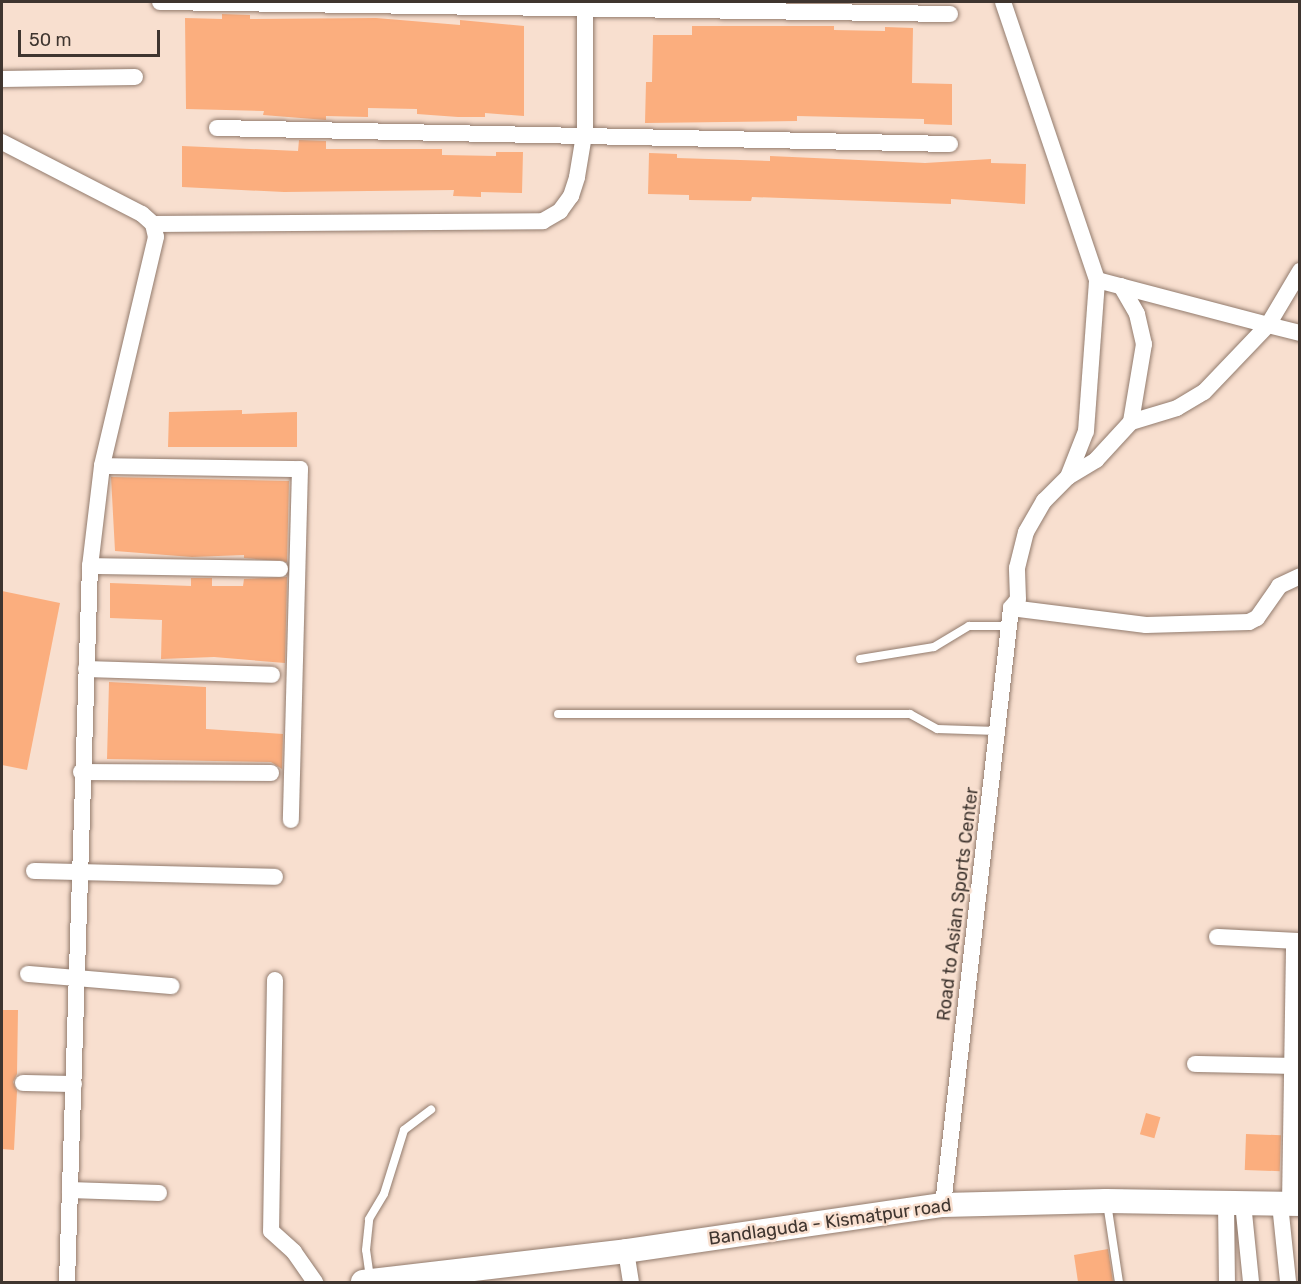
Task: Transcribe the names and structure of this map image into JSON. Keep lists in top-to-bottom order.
{
  "streets": {
    "street": ["Road to Asian Sports Center", "Bandlaguda - Kismatpur road"]
  },
  "crossings": [
    ["Road to Asian Sports Center", "Bandlaguda - Kismatpur road"]
  ],
  "scale_bar": "50 m"
}
